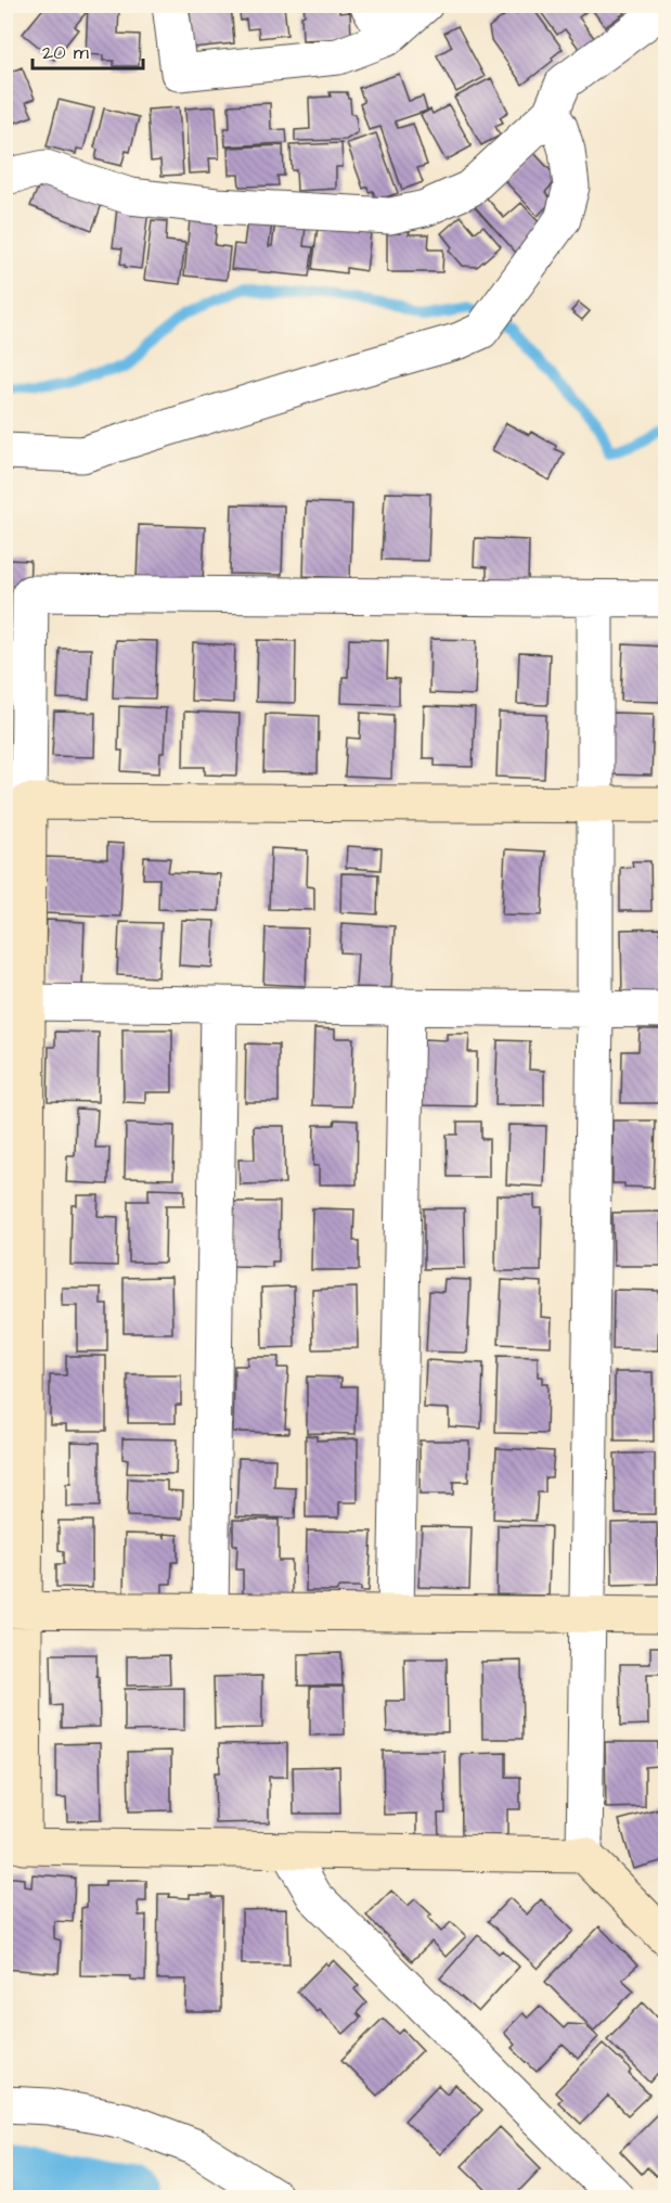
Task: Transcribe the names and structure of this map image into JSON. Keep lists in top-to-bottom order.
{
  "scale_bar": "20 m"
}
